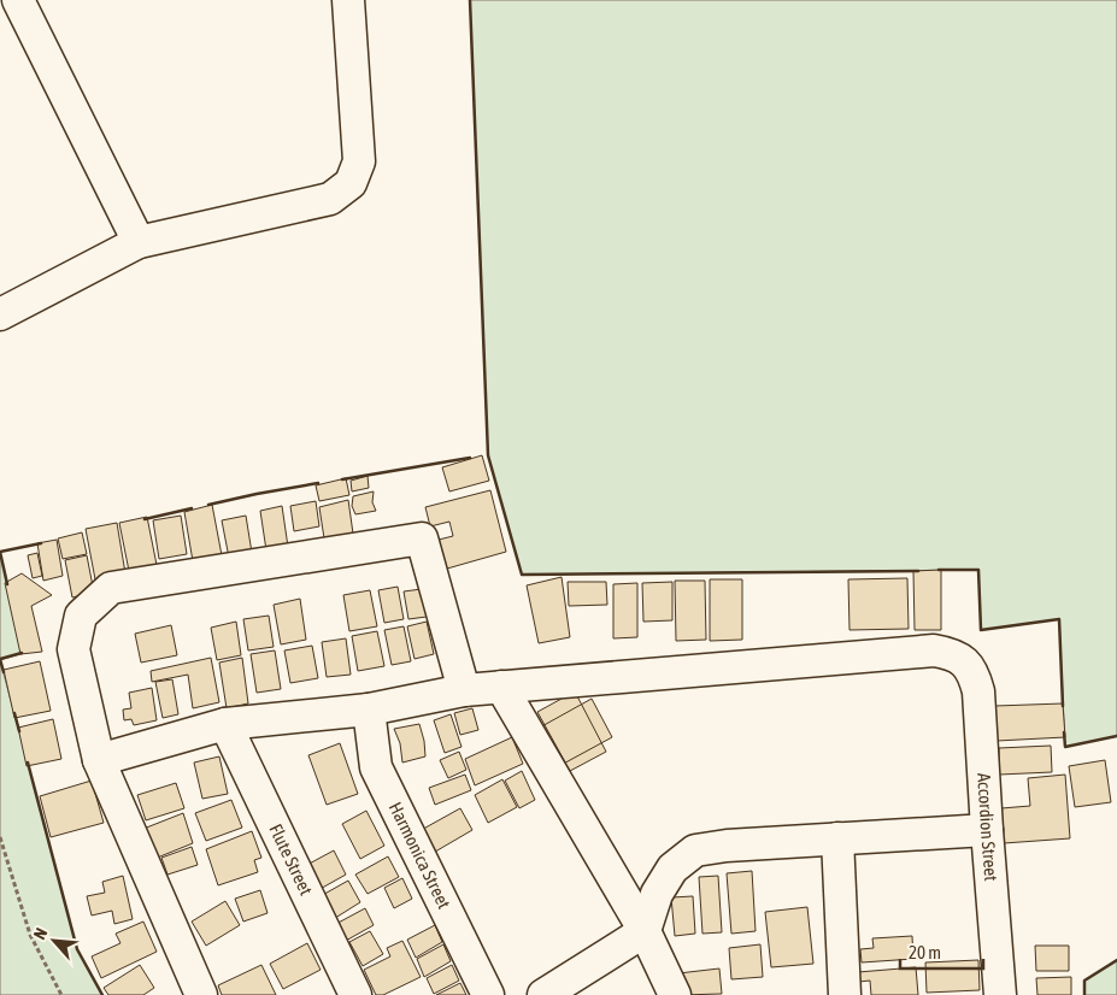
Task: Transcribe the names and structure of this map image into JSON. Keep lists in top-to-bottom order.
{
  "streets": {
    "street": ["Accordion Street", "Harmonica Street", "Flute Street"]
  },
  "scale_bar": "20 m",
  "north": "top left"
}
